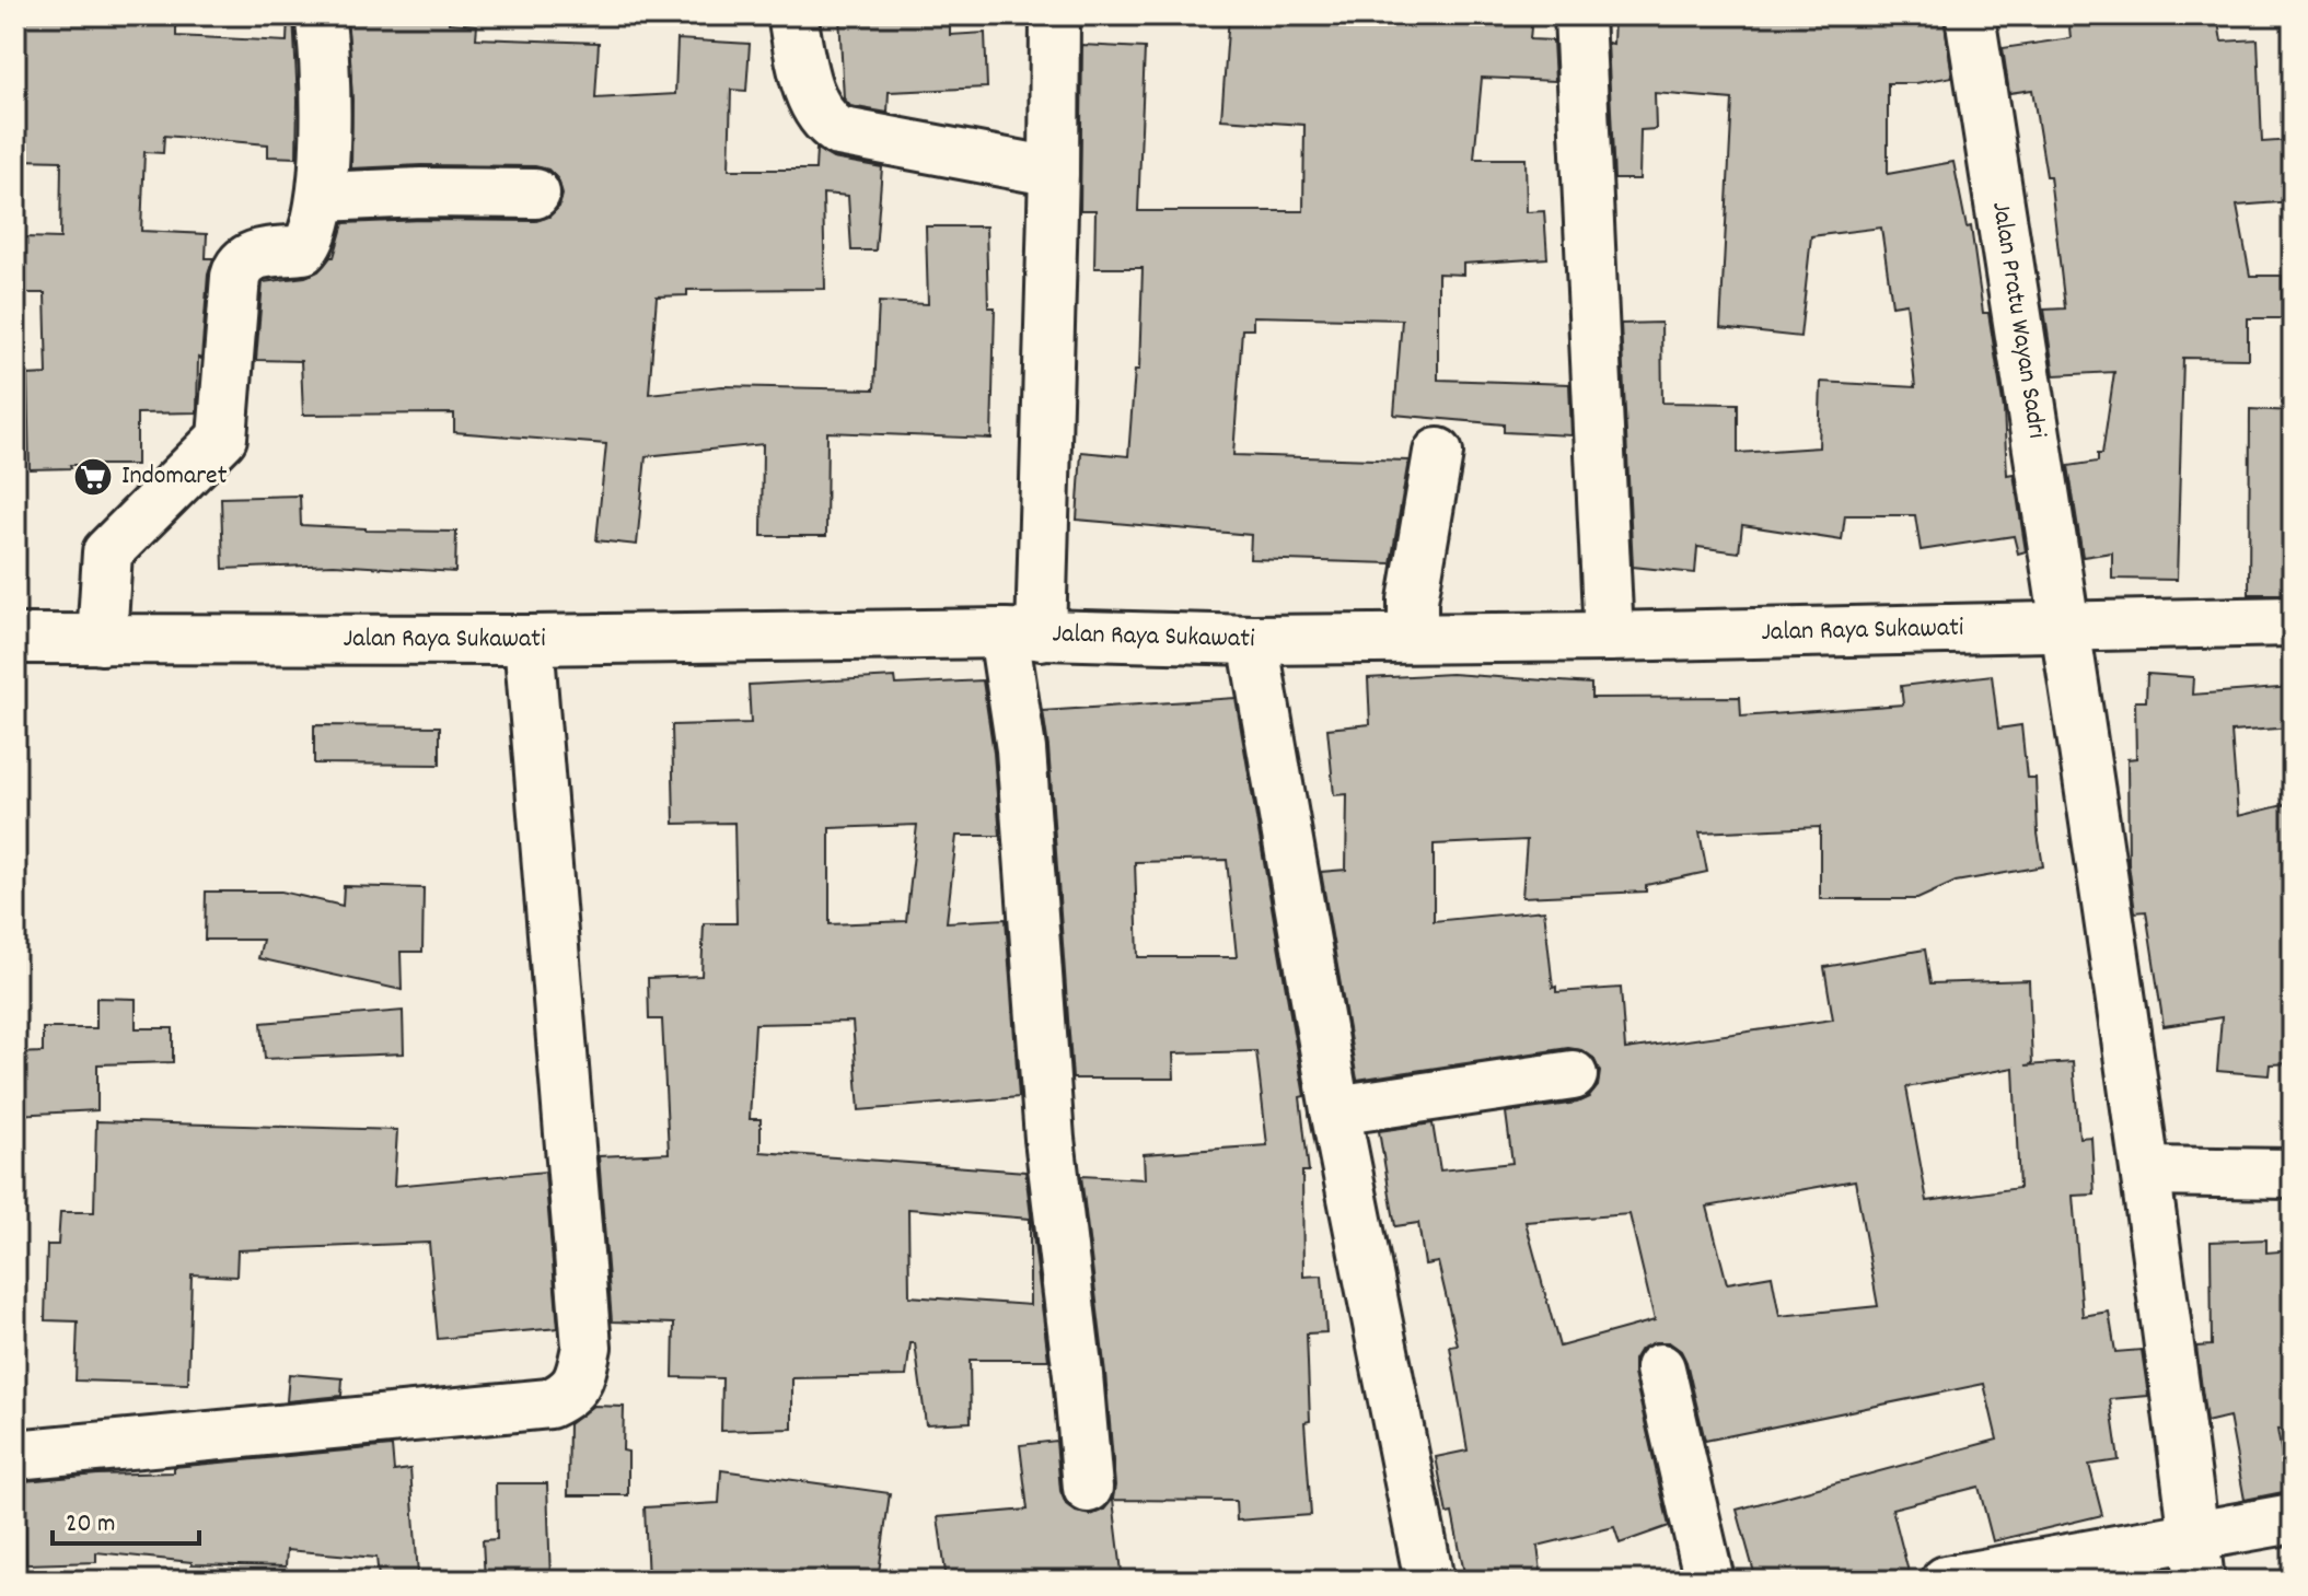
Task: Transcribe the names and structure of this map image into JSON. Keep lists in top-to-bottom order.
{
  "streets": {
    "main road": ["Jalan Pratu Wayan Sadri", "Jalan Raya Sukawati"]
  },
  "crossings": [
    ["Jalan Pratu Wayan Sadri", "Jalan Raya Sukawati"]
  ],
  "places": {
    "supermarket": ["Indomaret"]
  },
  "scale_bar": "20 m"
}
